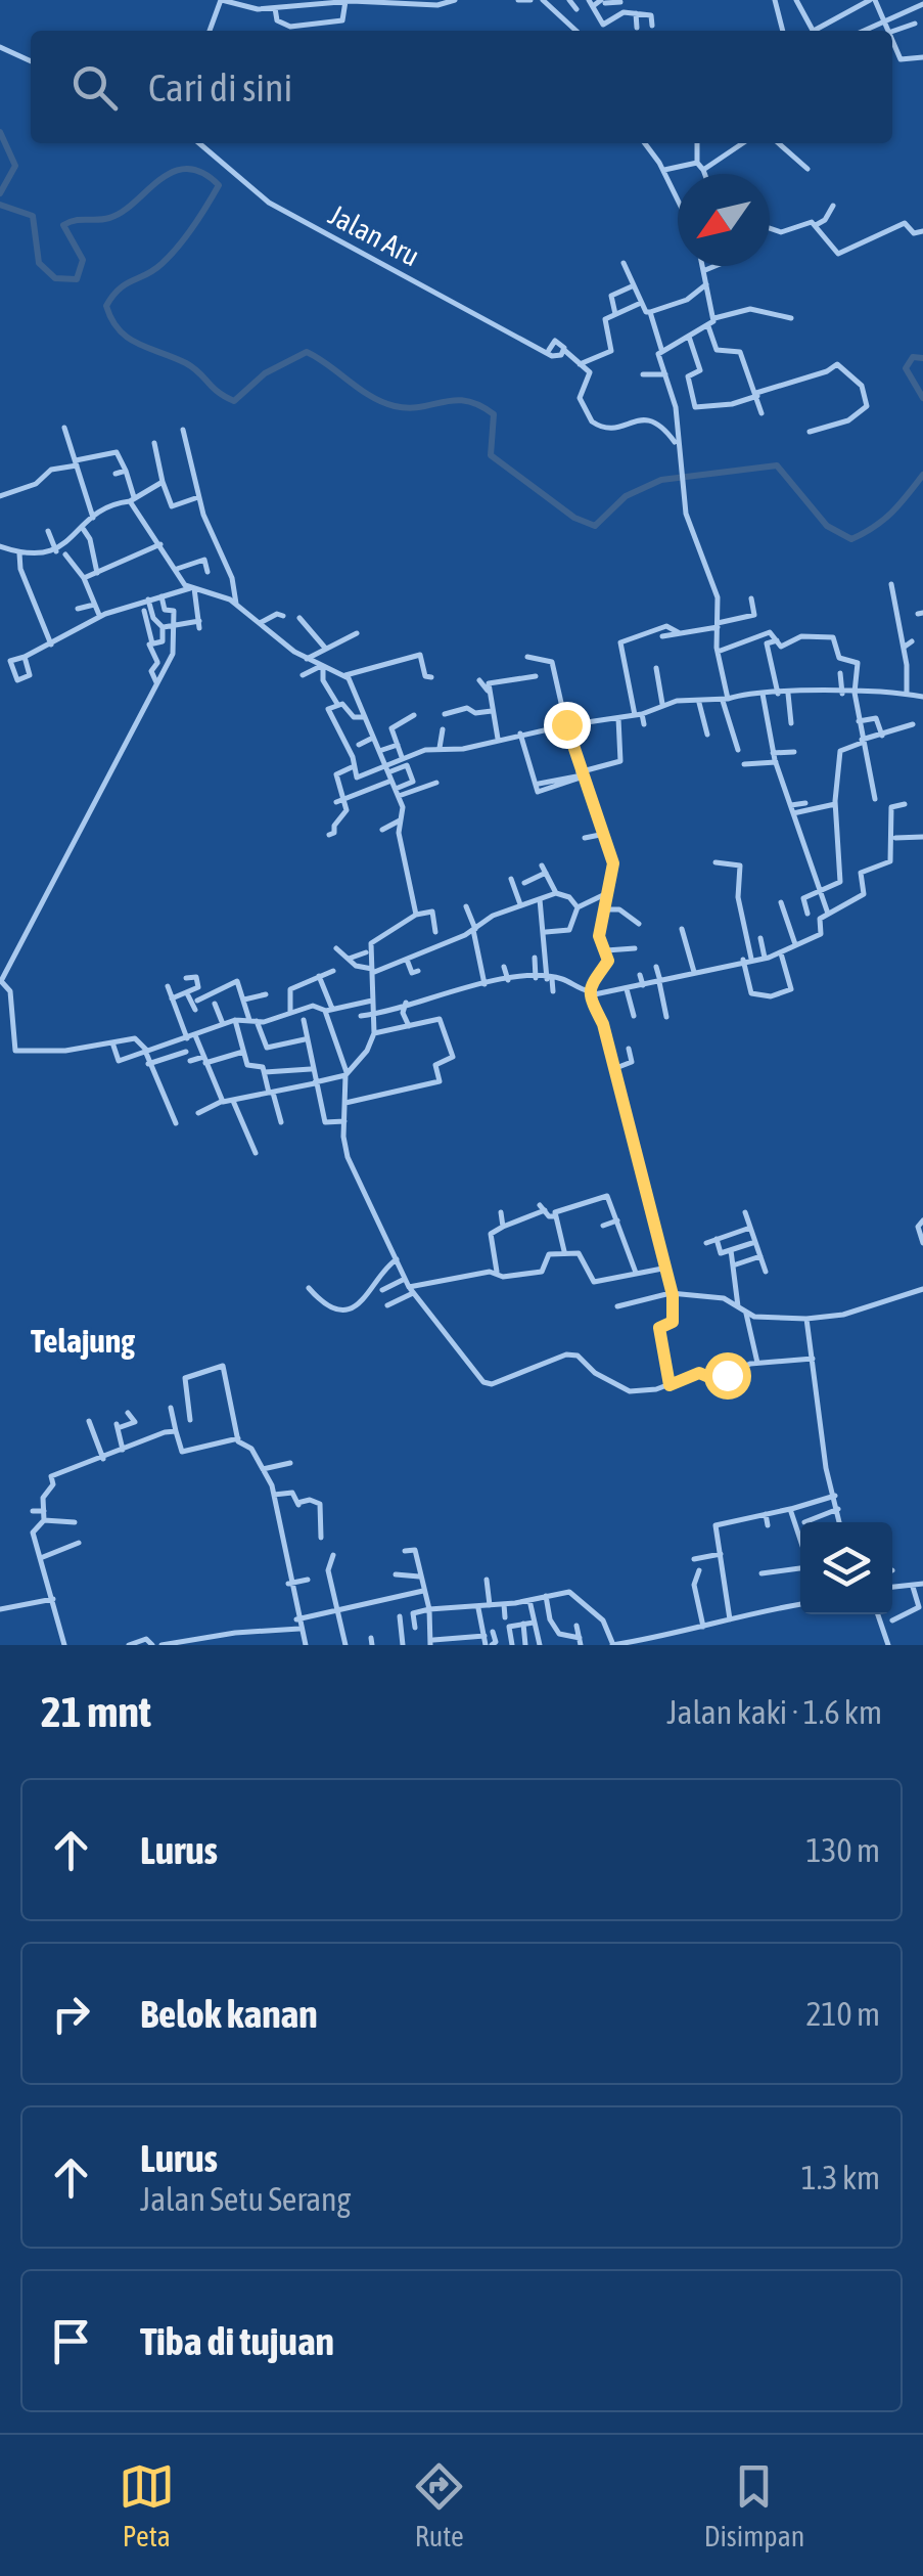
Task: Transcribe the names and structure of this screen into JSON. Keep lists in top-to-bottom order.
{
  "streets": {
    "street": ["Jalan Aru"]
  },
  "districts": ["Telajung"],
  "north": "bottom left",
  "page": {
    "search": "Cari di sini",
    "heading": ["21 mnt", "Jalan kaki · 1.6 km"],
    "list": [
      ["Lurus", "130 m"],
      ["Belok kanan", "210 m"],
      ["Lurus", "Jalan Setu Serang", "1.3 km"],
      "Tiba di tujuan"
    ],
    "nav": ["Peta", "Rute", "Disimpan"]
  }
}
